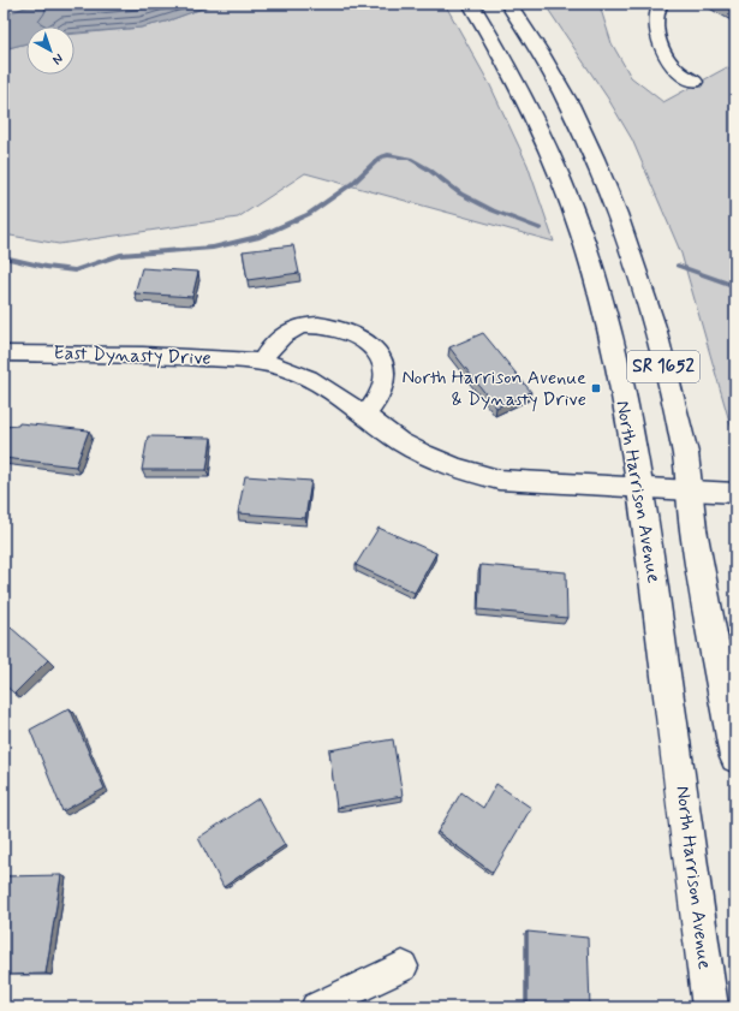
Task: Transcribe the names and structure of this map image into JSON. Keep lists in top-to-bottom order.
{
  "streets": {
    "main road": ["SR 1652", "North Harrison Avenue"],
    "street": ["East Dynasty Drive"]
  },
  "crossings": [
    ["East Dynasty Drive", "SR 1652"],
    ["East Dynasty Drive", "North Harrison Avenue"]
  ],
  "places": {
    "transit": ["North Harrison Avenue & Dynasty Drive"]
  },
  "north": "bottom right"
}
